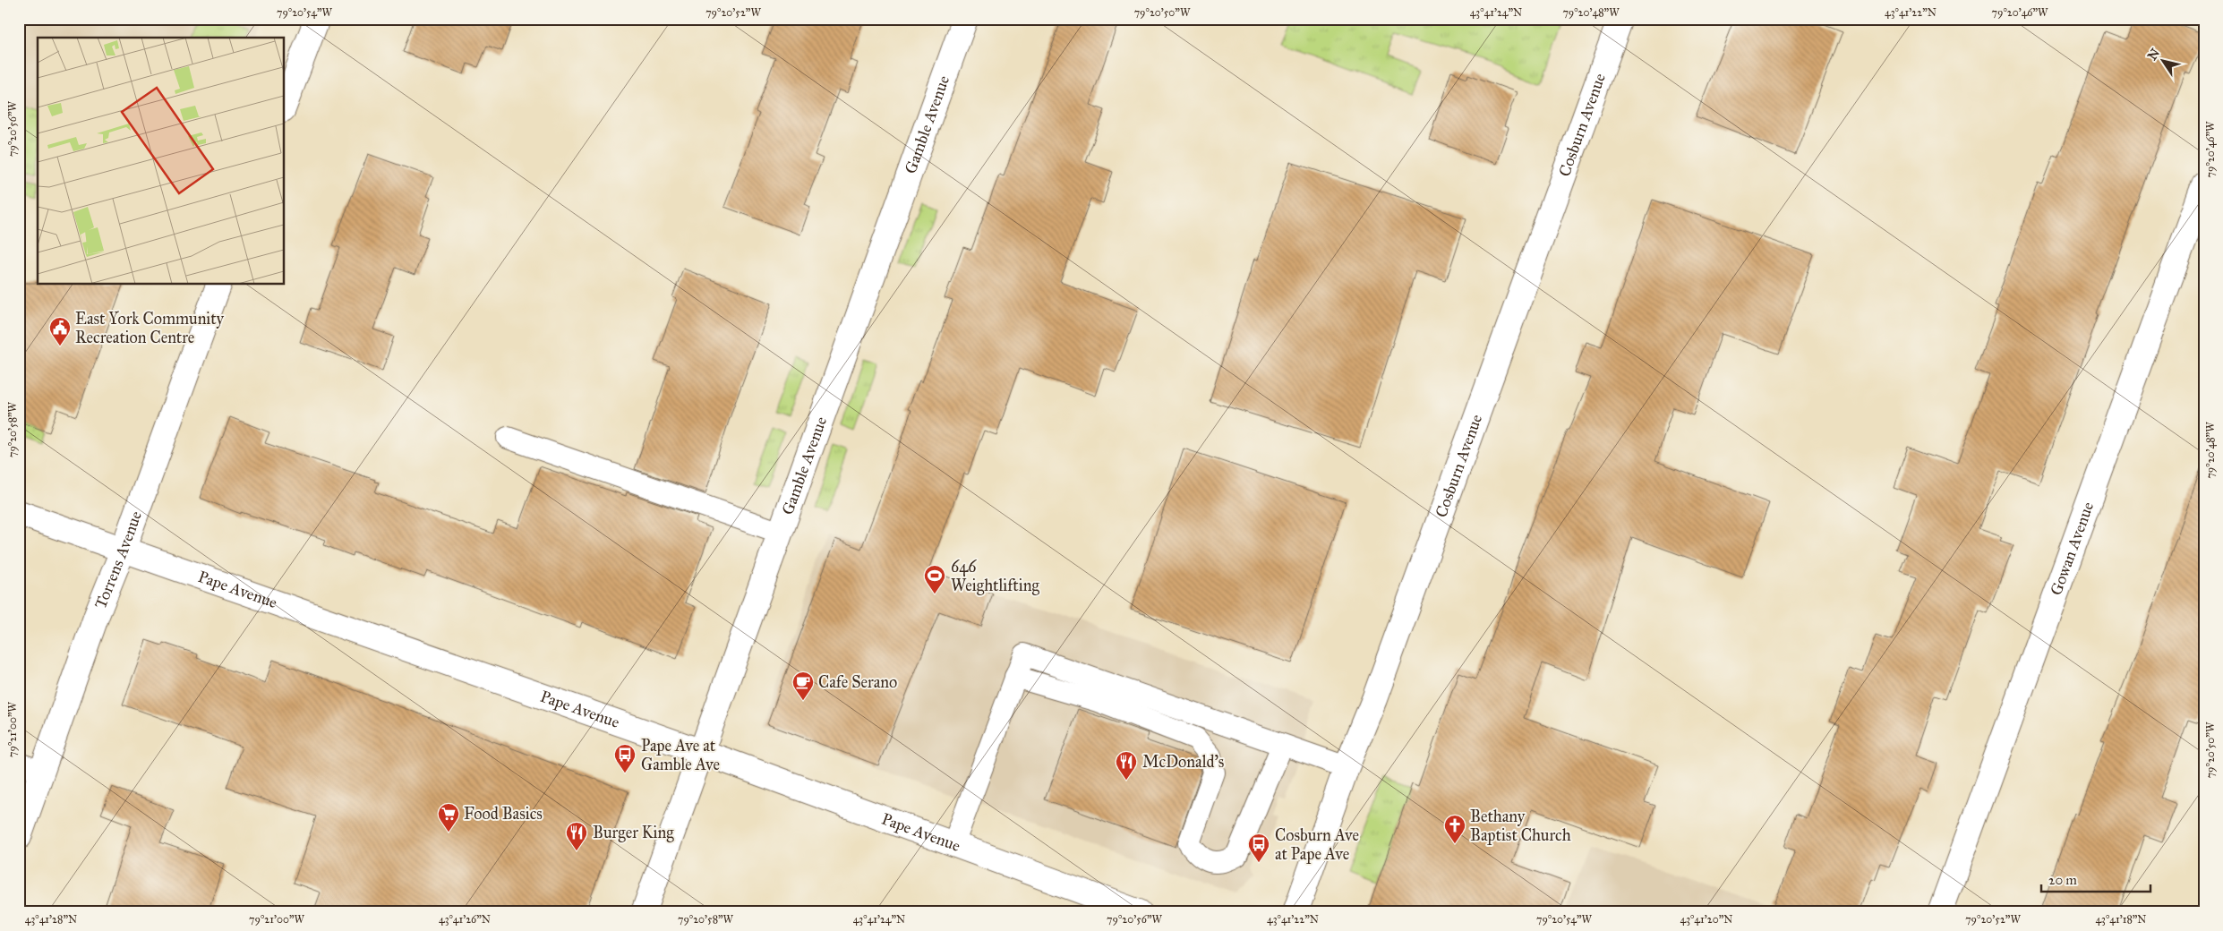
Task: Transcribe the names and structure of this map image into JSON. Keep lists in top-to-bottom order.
{
  "streets": {
    "street": [
      "Gamble Avenue",
      "Cosburn Avenue",
      "Gowan Avenue",
      "Torrens Avenue",
      "Pape Avenue"
    ]
  },
  "crossings": [
    ["Gamble Avenue", "Pape Avenue"],
    ["Torrens Avenue", "Pape Avenue"]
  ],
  "places": {
    "public building": ["East York Community Recreation Centre"],
    "sports": ["646 Weightlifting"],
    "cafe": ["Cafe Serano"],
    "bus stop": ["Pape Ave at Gamble Ave", "Cosburn Ave at Pape Ave"],
    "restaurant": ["McDonald's", "Burger King"],
    "supermarket": ["Food Basics"],
    "church": ["Bethany Baptist Church"]
  },
  "scale_bar": "20 m",
  "north": "top left",
  "coordinates": [
    "79°20'54\"W",
    "79°20'52\"W",
    "79°20'50\"W",
    "43°41'24\"N",
    "79°20'48\"W",
    "43°41'22\"N",
    "79°20'46\"W",
    "79°20'56\"W",
    "79°20'58\"W",
    "79°21'00\"W",
    "43°41'28\"N",
    "43°41'26\"N",
    "43°41'20\"N",
    "43°41'18\"N"
  ]
}
